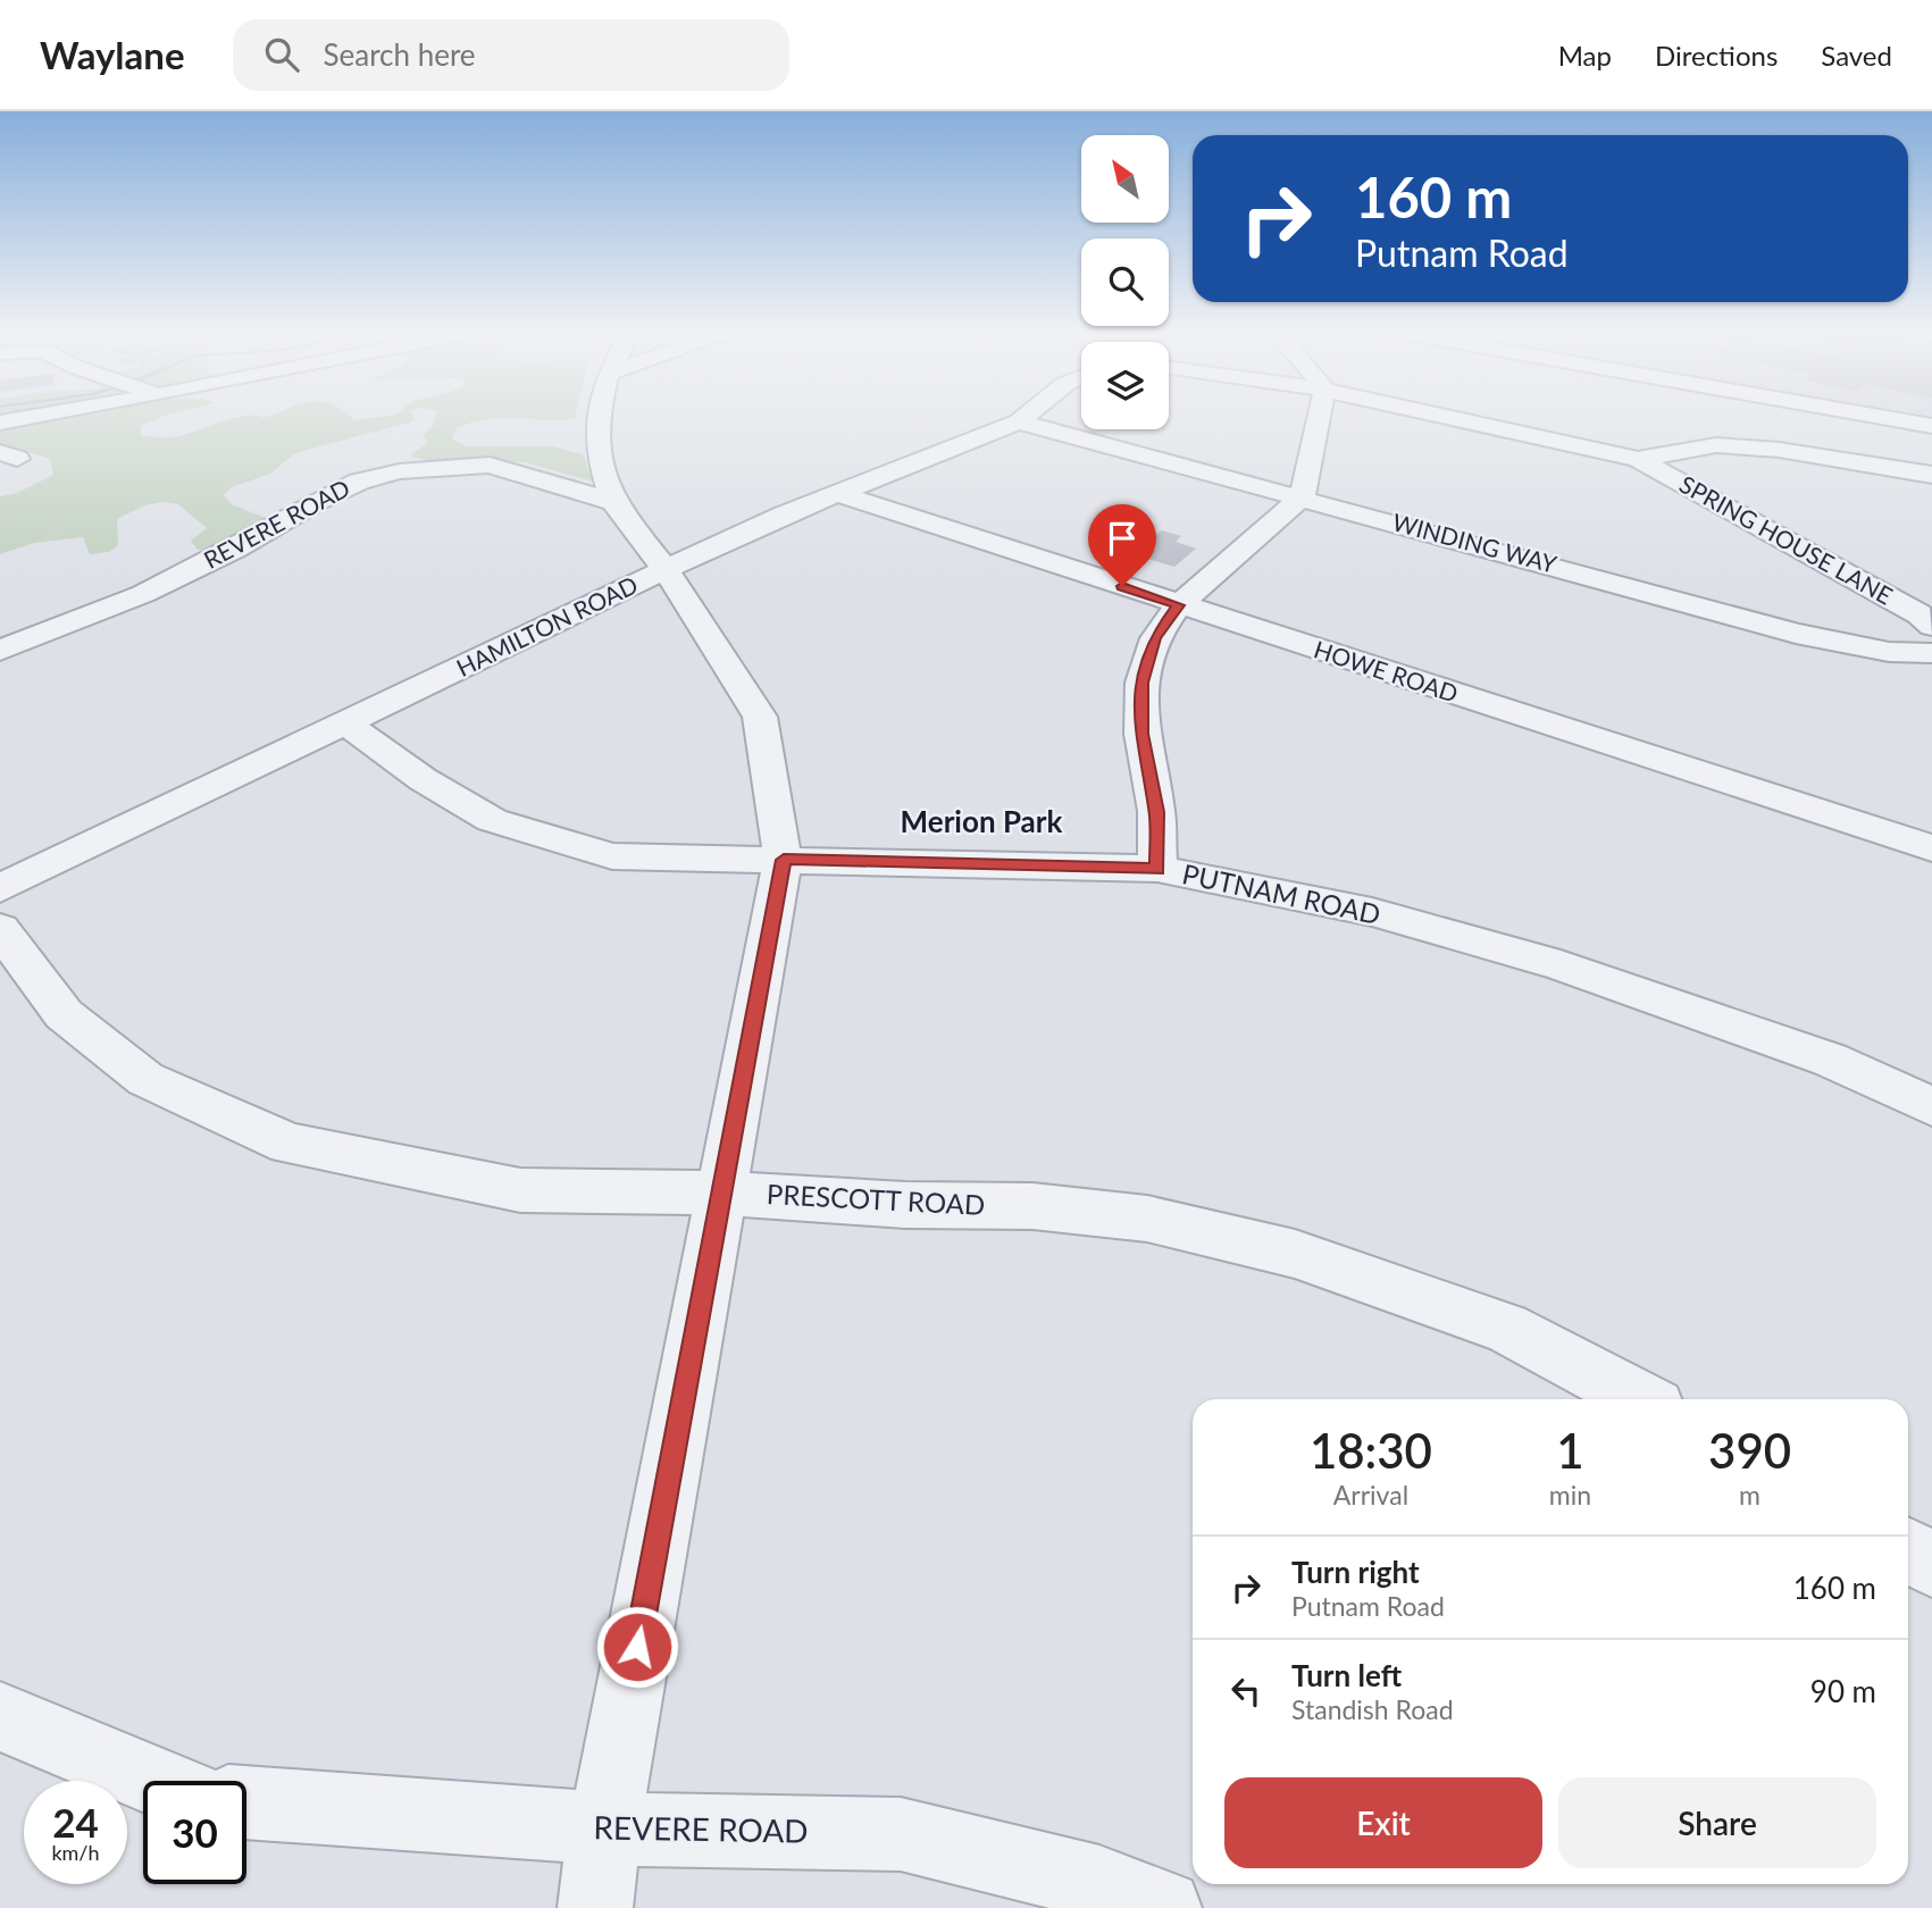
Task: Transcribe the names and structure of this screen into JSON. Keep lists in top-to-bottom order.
{
  "streets": {
    "street": [
      "REVERE ROAD",
      "SPRING HOUSE LANE",
      "WINDING WAY",
      "HAMILTON ROAD",
      "HOWE ROAD",
      "PUTNAM ROAD",
      "PRESCOTT ROAD"
    ]
  },
  "crossings": [
    ["WINDING WAY", "HAMILTON ROAD"],
    ["HAMILTON ROAD", "HOWE ROAD"],
    ["HAMILTON ROAD", "PUTNAM ROAD"]
  ],
  "districts": ["Merion Park"],
  "north": "top left",
  "page": {
    "header": "Waylane",
    "search": "Search here",
    "nav": ["Map", "Directions", "Saved"],
    "turn": ["160 m", "Putnam Road"],
    "eta": [
      "18:30",
      "Arrival",
      "1",
      "min",
      "390",
      "m"
    ],
    "list": [
      {
        "name": "Turn right",
        "note": "Putnam Road",
        "value": "160 m"
      },
      {
        "name": "Turn left",
        "note": "Standish Road",
        "value": "90 m"
      }
    ],
    "buttons": ["Exit", "Share"],
    "speed": "24 km/h",
    "limit": "30"
  }
}
